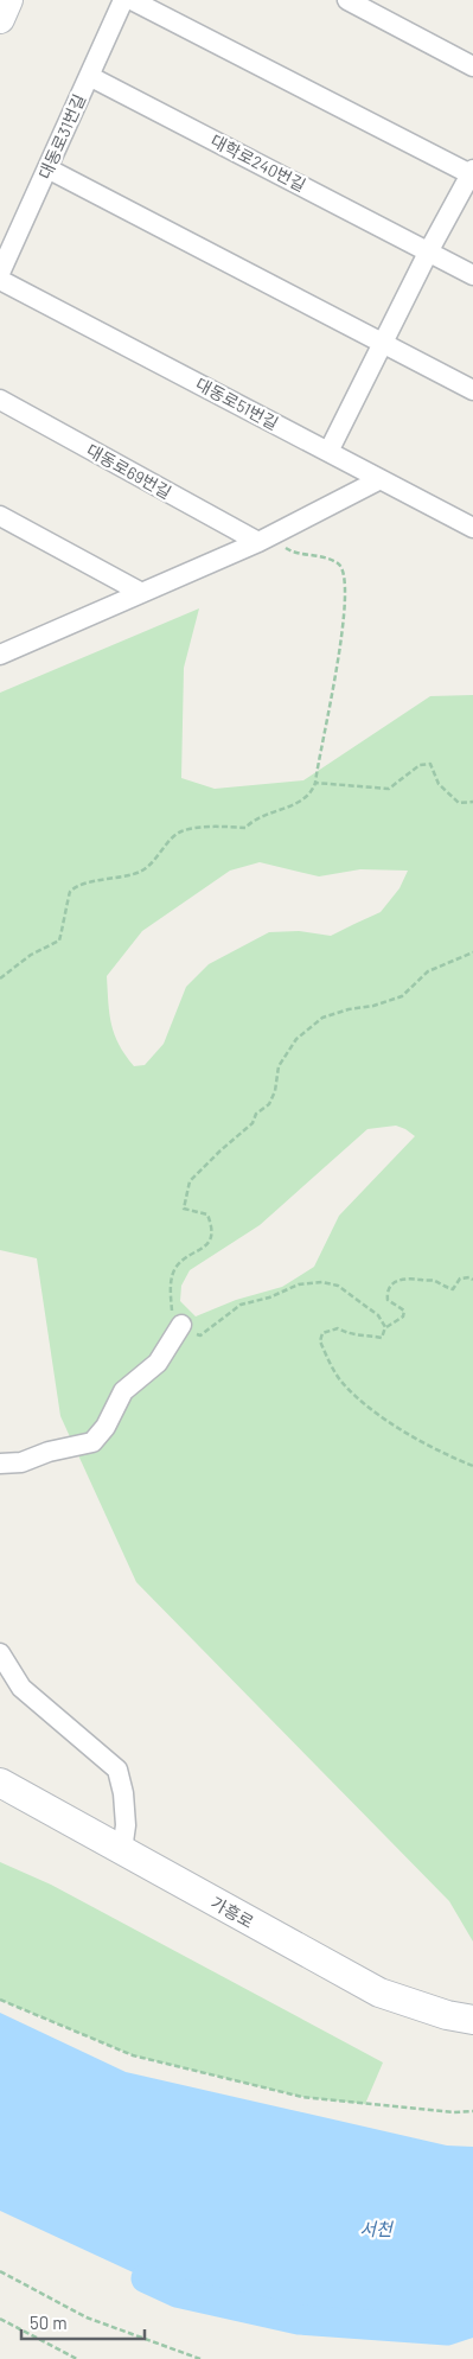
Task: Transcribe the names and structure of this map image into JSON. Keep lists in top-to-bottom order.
{
  "streets": {
    "main road": ["가흥로"],
    "street": [
      "대동로31번길",
      "대학로240번길",
      "대동로51번길",
      "대동로69번길"
    ]
  },
  "crossings": [
    ["대동로31번길", "대학로240번길"]
  ],
  "water": ["서천"],
  "scale_bar": "50 m"
}
